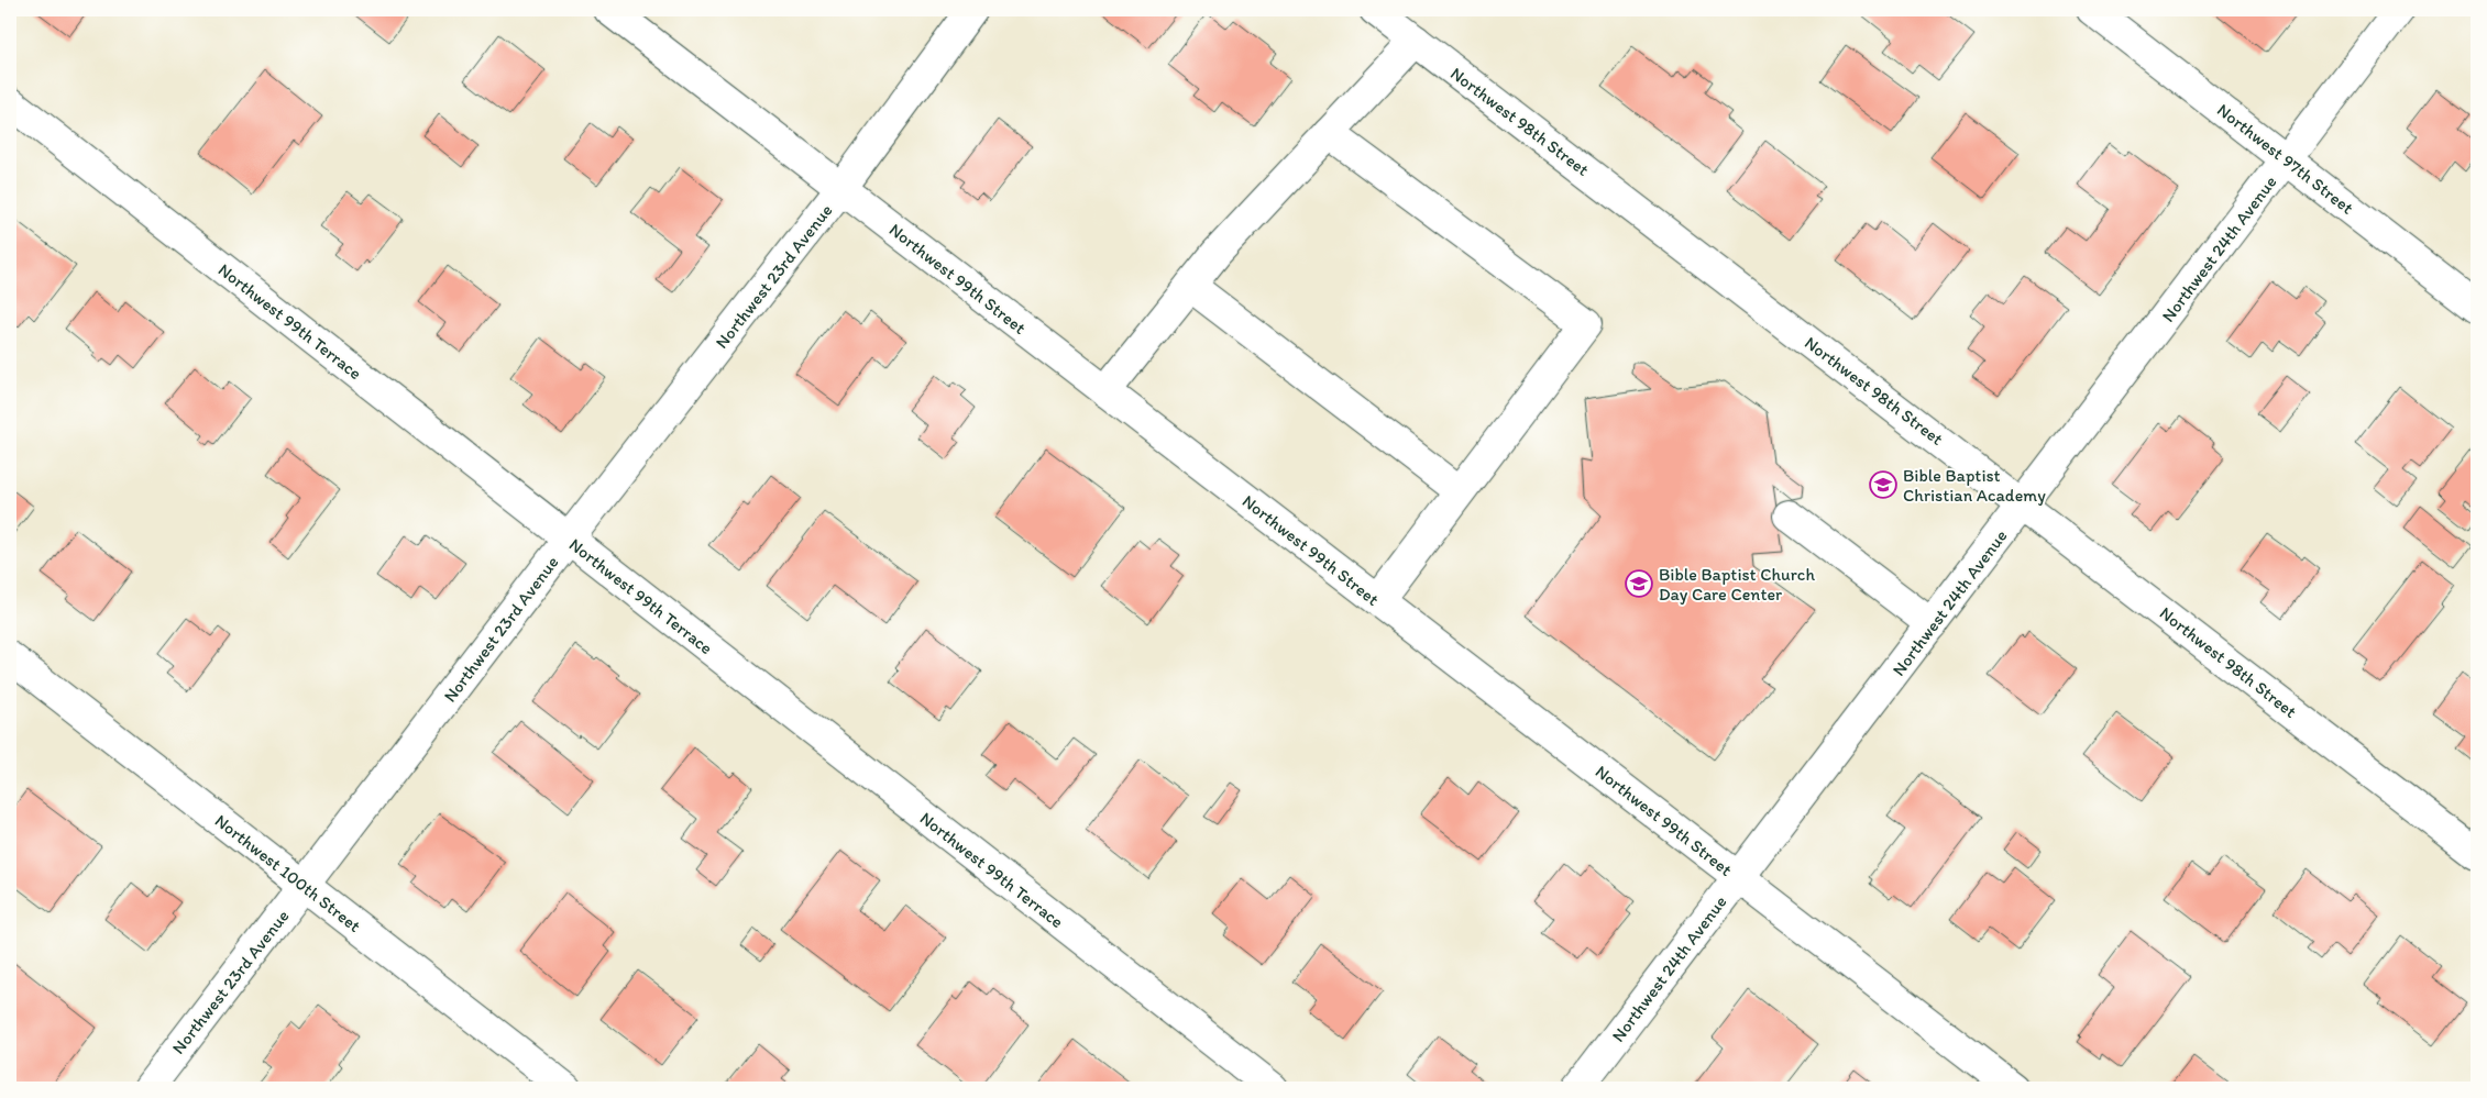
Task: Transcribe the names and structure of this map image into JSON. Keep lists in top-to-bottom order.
{
  "streets": {
    "street": [
      "Northwest 98th Street",
      "Northwest 97th Street",
      "Northwest 24th Avenue",
      "Northwest 23rd Avenue",
      "Northwest 99th Street",
      "Northwest 99th Terrace",
      "Northwest 100th Street"
    ]
  },
  "crossings": [
    ["Northwest 98th Street", "Northwest 24th Avenue"],
    ["Northwest 97th Street", "Northwest 24th Avenue"],
    ["Northwest 24th Avenue", "Northwest 99th Street"],
    ["Northwest 23rd Avenue", "Northwest 99th Street"],
    ["Northwest 23rd Avenue", "Northwest 99th Terrace"],
    ["Northwest 23rd Avenue", "Northwest 100th Street"]
  ],
  "places": {
    "school or university": ["Bible Baptist Christian Academy", "Bible Baptist Church Day Care Center"]
  }
}
